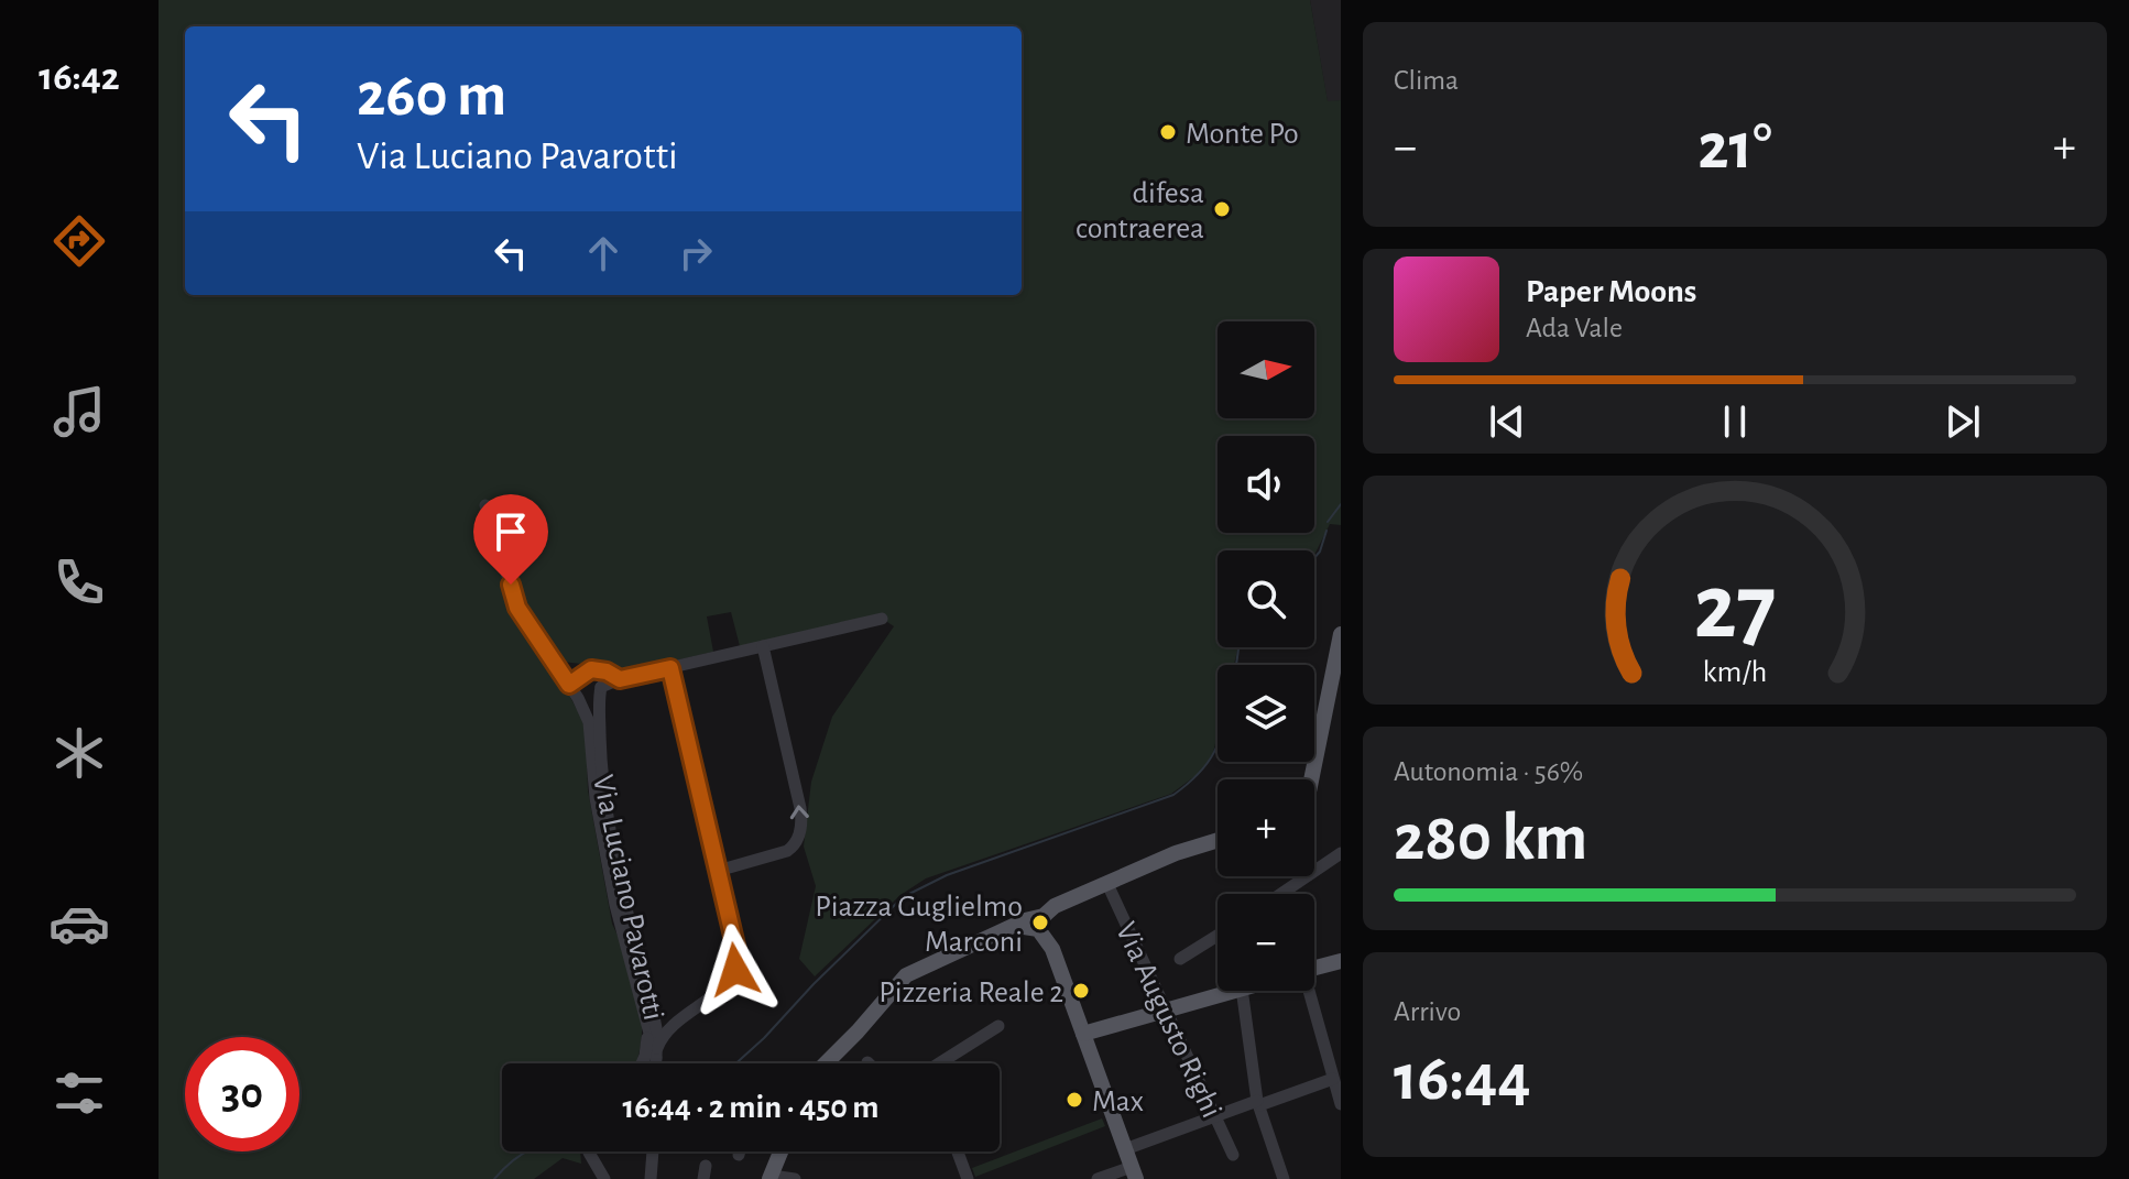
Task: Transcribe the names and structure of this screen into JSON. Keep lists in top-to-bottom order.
{
  "streets": {
    "street": ["Via Luciano Pavarotti", "Via Augusto Righi"]
  },
  "places": [
    "Monte Po",
    "difesa contraerea",
    "Piazza Guglielmo Marconi",
    "Pizzeria Reale 2",
    "Max"
  ],
  "north": "right",
  "page": {
    "tabs": "16:42",
    "tile": [
      "Clima",
      ["Autonomia · 56%", "280 km"],
      ["Arrivo", "16:44"]
    ],
    "turn": ["260 m", "Via Luciano Pavarotti"],
    "heat": ["−", "21°", "+"],
    "song": ["Paper Moons", "Ada Vale"],
    "map_buttons": ["+", "−"],
    "limit": "30",
    "trip": "16:44 · 2 min · 450 m",
    "gauge": ["27", "km/h"]
  }
}
